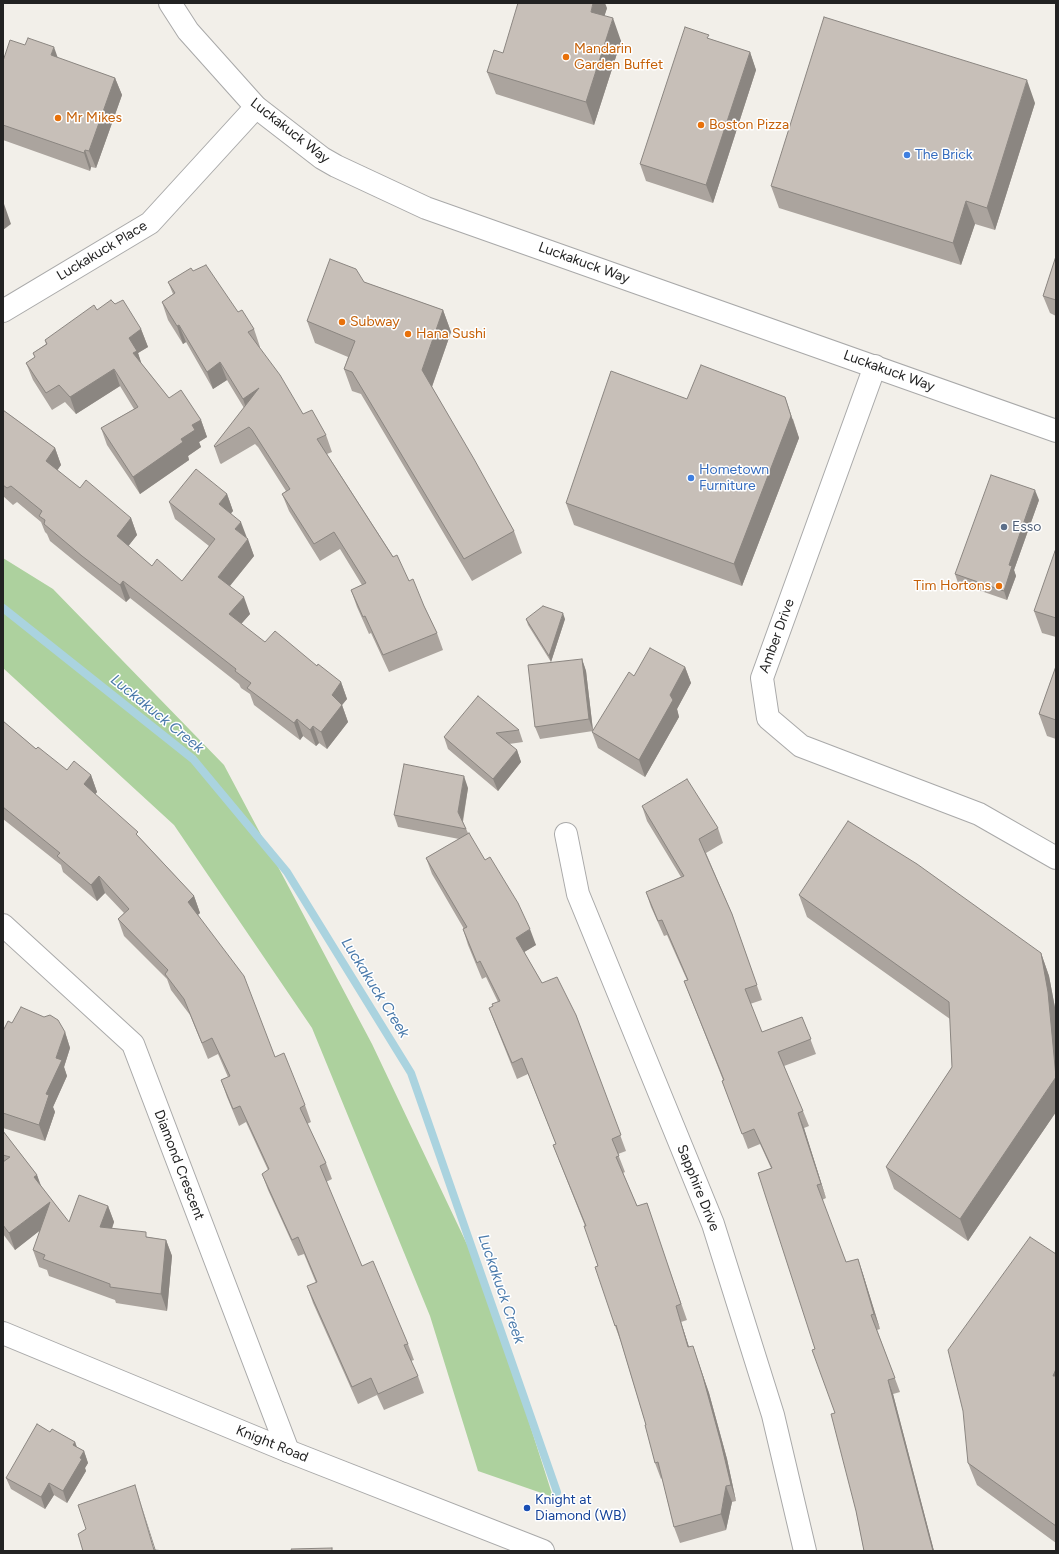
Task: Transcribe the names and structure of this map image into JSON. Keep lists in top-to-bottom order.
{
  "streets": {
    "street": [
      "Luckakuck Way",
      "Luckakuck Place",
      "Amber Drive",
      "Diamond Crescent",
      "Sapphire Drive",
      "Knight Road"
    ]
  },
  "crossings": [
    ["Luckakuck Way", "Luckakuck Place"],
    ["Luckakuck Way", "Amber Drive"],
    ["Diamond Crescent", "Knight Road"]
  ],
  "water": ["Luckakuck Creek"],
  "places": [
    "Mandarin Garden Buffet",
    "Mr Mikes",
    "Boston Pizza",
    "The Brick",
    "Subway",
    "Hana Sushi",
    "Hometown Furniture",
    "Esso",
    "Tim Hortons",
    "Knight at Diamond (WB)"
  ]
}
